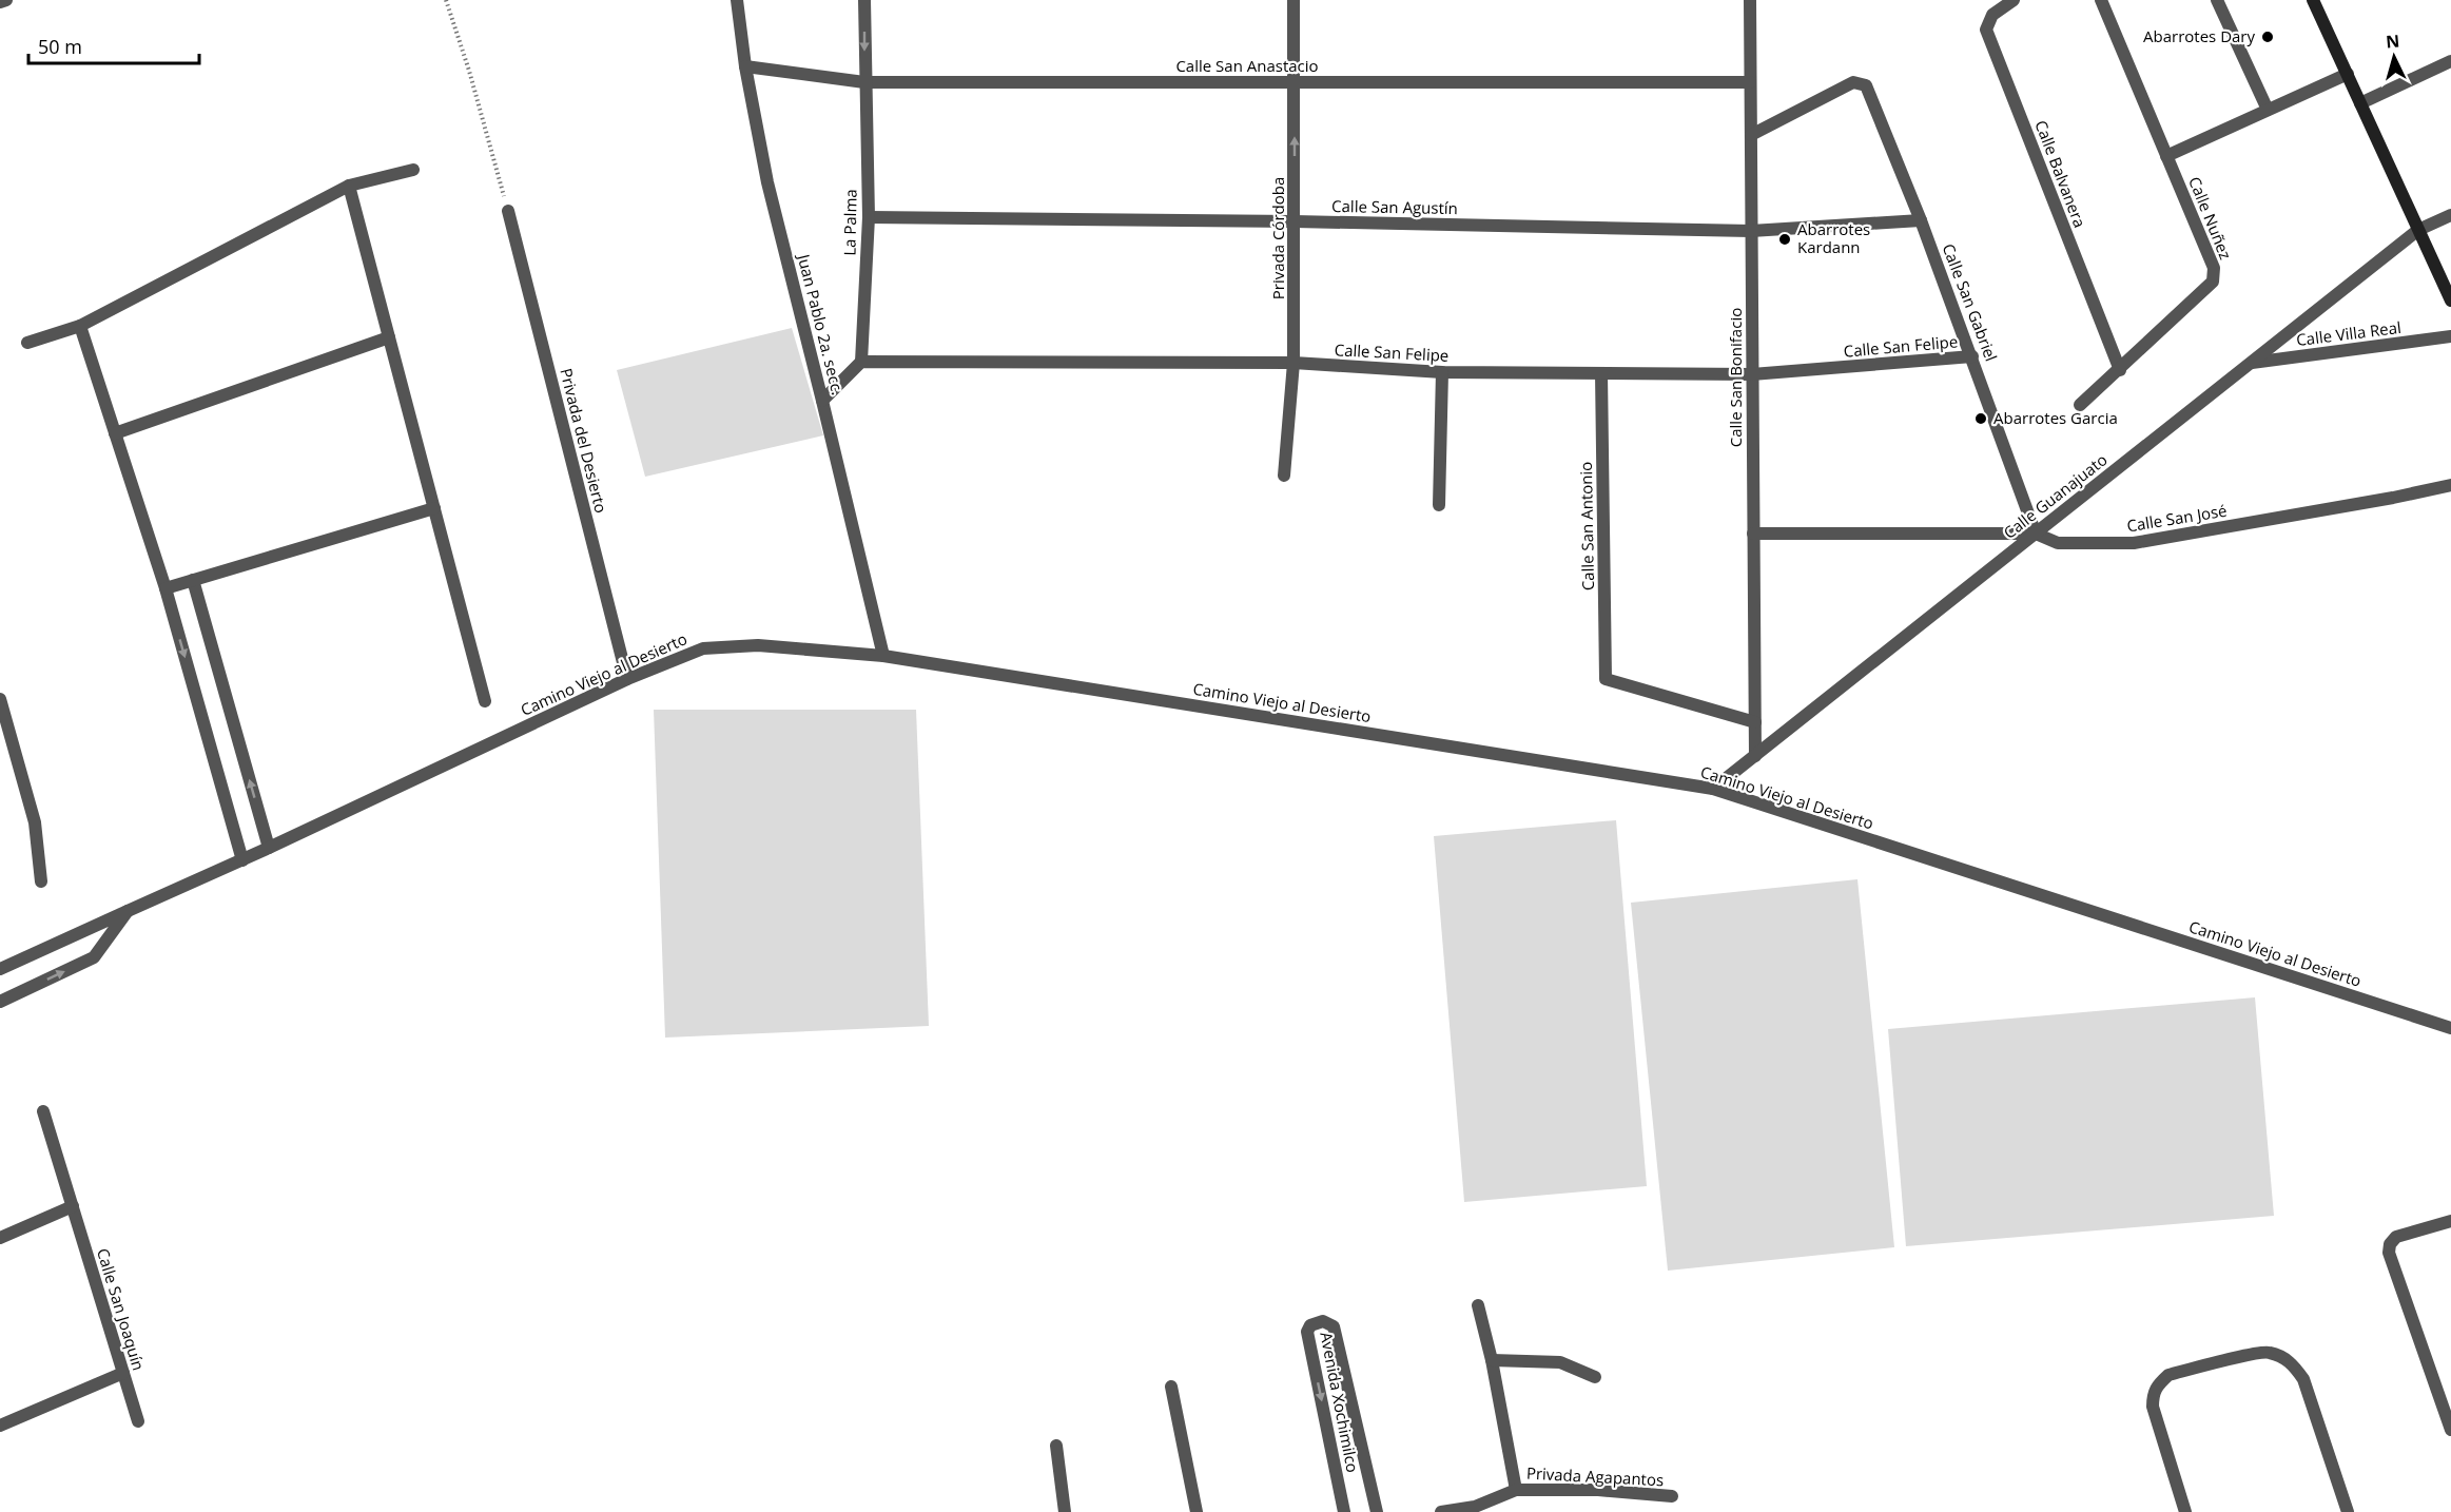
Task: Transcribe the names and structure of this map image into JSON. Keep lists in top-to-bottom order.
{
  "streets": {
    "street": [
      "Calle San Anastacio",
      "Calle Balvanera",
      "Calle San Agustín",
      "Calle Nuñez",
      "La Palma",
      "Privada Córdoba",
      "Calle San Gabriel",
      "Juan Pablo 2a. secc.",
      "Calle Villa Real",
      "Calle San Felipe",
      "Calle San Bonifacio",
      "Privada del Desierto",
      "Calle Guanajuato",
      "Calle San José",
      "Calle San Antonio",
      "Camino Viejo al Desierto",
      "Calle San Joaquín",
      "Avenida Xochimilco",
      "Privada Agapantos"
    ]
  },
  "crossings": [
    ["Calle San Anastacio", "La Palma"],
    ["Calle San Anastacio", "Privada Córdoba"],
    ["Calle San Anastacio", "Juan Pablo 2a. secc."],
    ["Calle San Anastacio", "Calle San Bonifacio"],
    ["Calle Balvanera", "Calle Nuñez"],
    ["Calle San Agustín", "La Palma"],
    ["Calle San Agustín", "Privada Córdoba"],
    ["Calle San Agustín", "Calle San Gabriel"],
    ["Calle San Agustín", "Calle San Bonifacio"],
    ["La Palma", "Calle San Felipe"],
    ["Privada Córdoba", "Calle San Felipe"],
    ["Calle San Gabriel", "Calle San Felipe"],
    ["Calle San Gabriel", "Calle San Bonifacio"],
    ["Calle San Gabriel", "Calle Guanajuato"],
    ["Calle San Gabriel", "Calle San José"],
    ["Juan Pablo 2a. secc.", "Camino Viejo al Desierto"],
    ["Calle Villa Real", "Calle Guanajuato"],
    ["Calle San Felipe", "Calle San Bonifacio"],
    ["Calle San Felipe", "Calle San Antonio"],
    ["Calle San Bonifacio", "Calle Guanajuato"],
    ["Calle San Bonifacio", "Calle San José"],
    ["Calle San Bonifacio", "Calle San Antonio"],
    ["Privada del Desierto", "Camino Viejo al Desierto"],
    ["Calle Guanajuato", "Calle San José"],
    ["Calle Guanajuato", "Camino Viejo al Desierto"]
  ],
  "places": ["Abarrotes Dary", "Abarrotes Kardann", "Abarrotes Garcia"],
  "scale_bar": "50 m",
  "north": "top"
}
